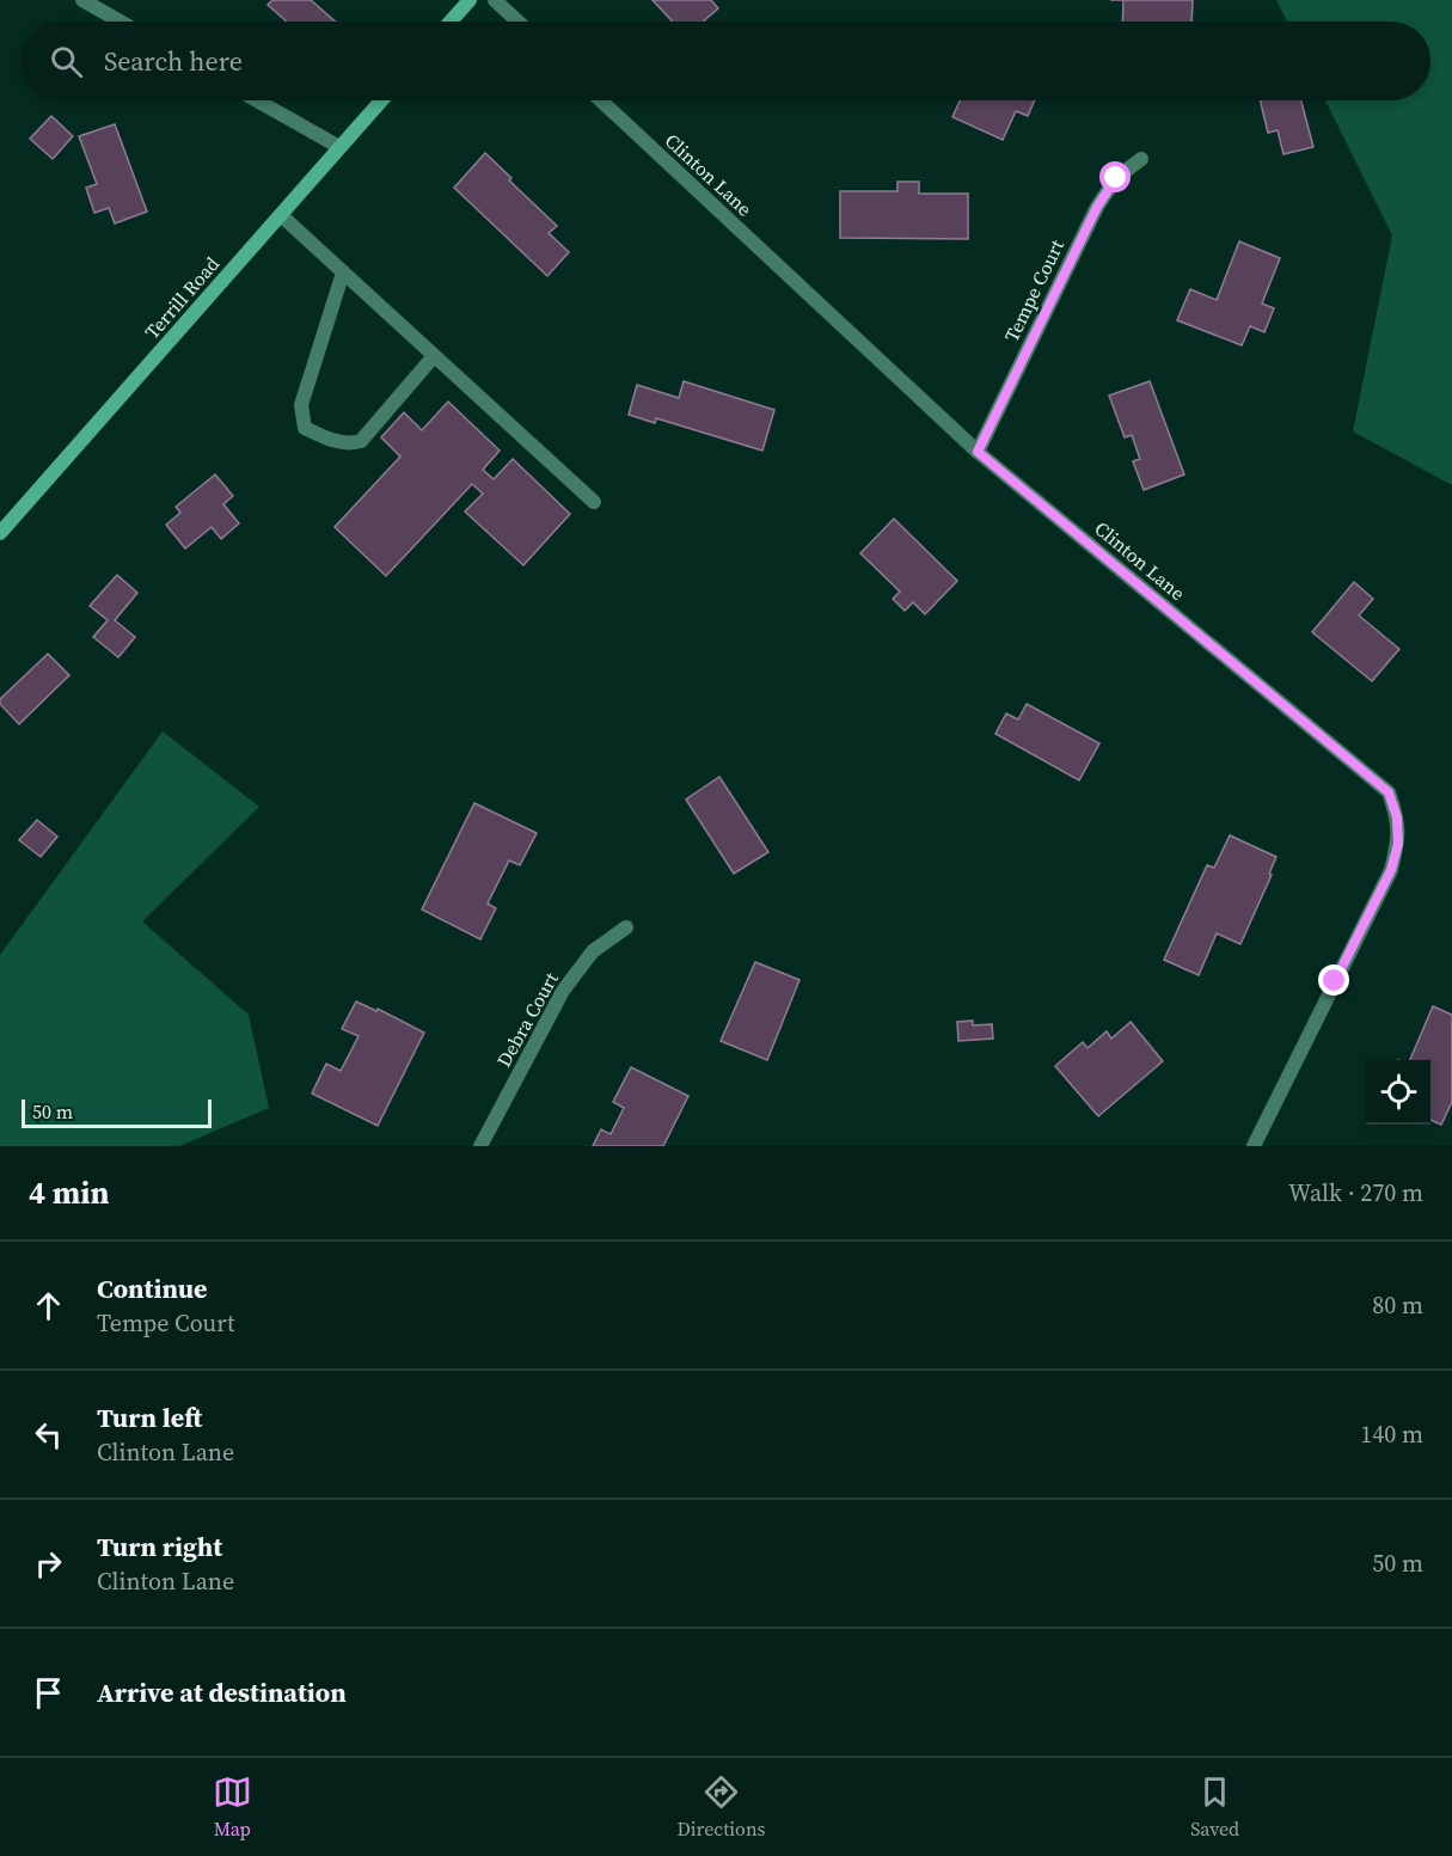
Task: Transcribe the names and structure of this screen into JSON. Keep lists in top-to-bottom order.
{
  "streets": {
    "street": [
      "Clinton Lane",
      "Tempe Court",
      "Terrill Road",
      "Debra Court"
    ]
  },
  "crossings": [
    ["Clinton Lane", "Tempe Court"]
  ],
  "scale_bar": "50 m",
  "page": {
    "search": "Search here",
    "scale": "50 m",
    "heading": ["4 min", "Walk · 270 m"],
    "list": [
      ["Continue", "Tempe Court", "80 m"],
      ["Turn left", "Clinton Lane", "140 m"],
      ["Turn right", "Clinton Lane", "50 m"],
      "Arrive at destination"
    ],
    "nav": ["Map", "Directions", "Saved"]
  }
}
